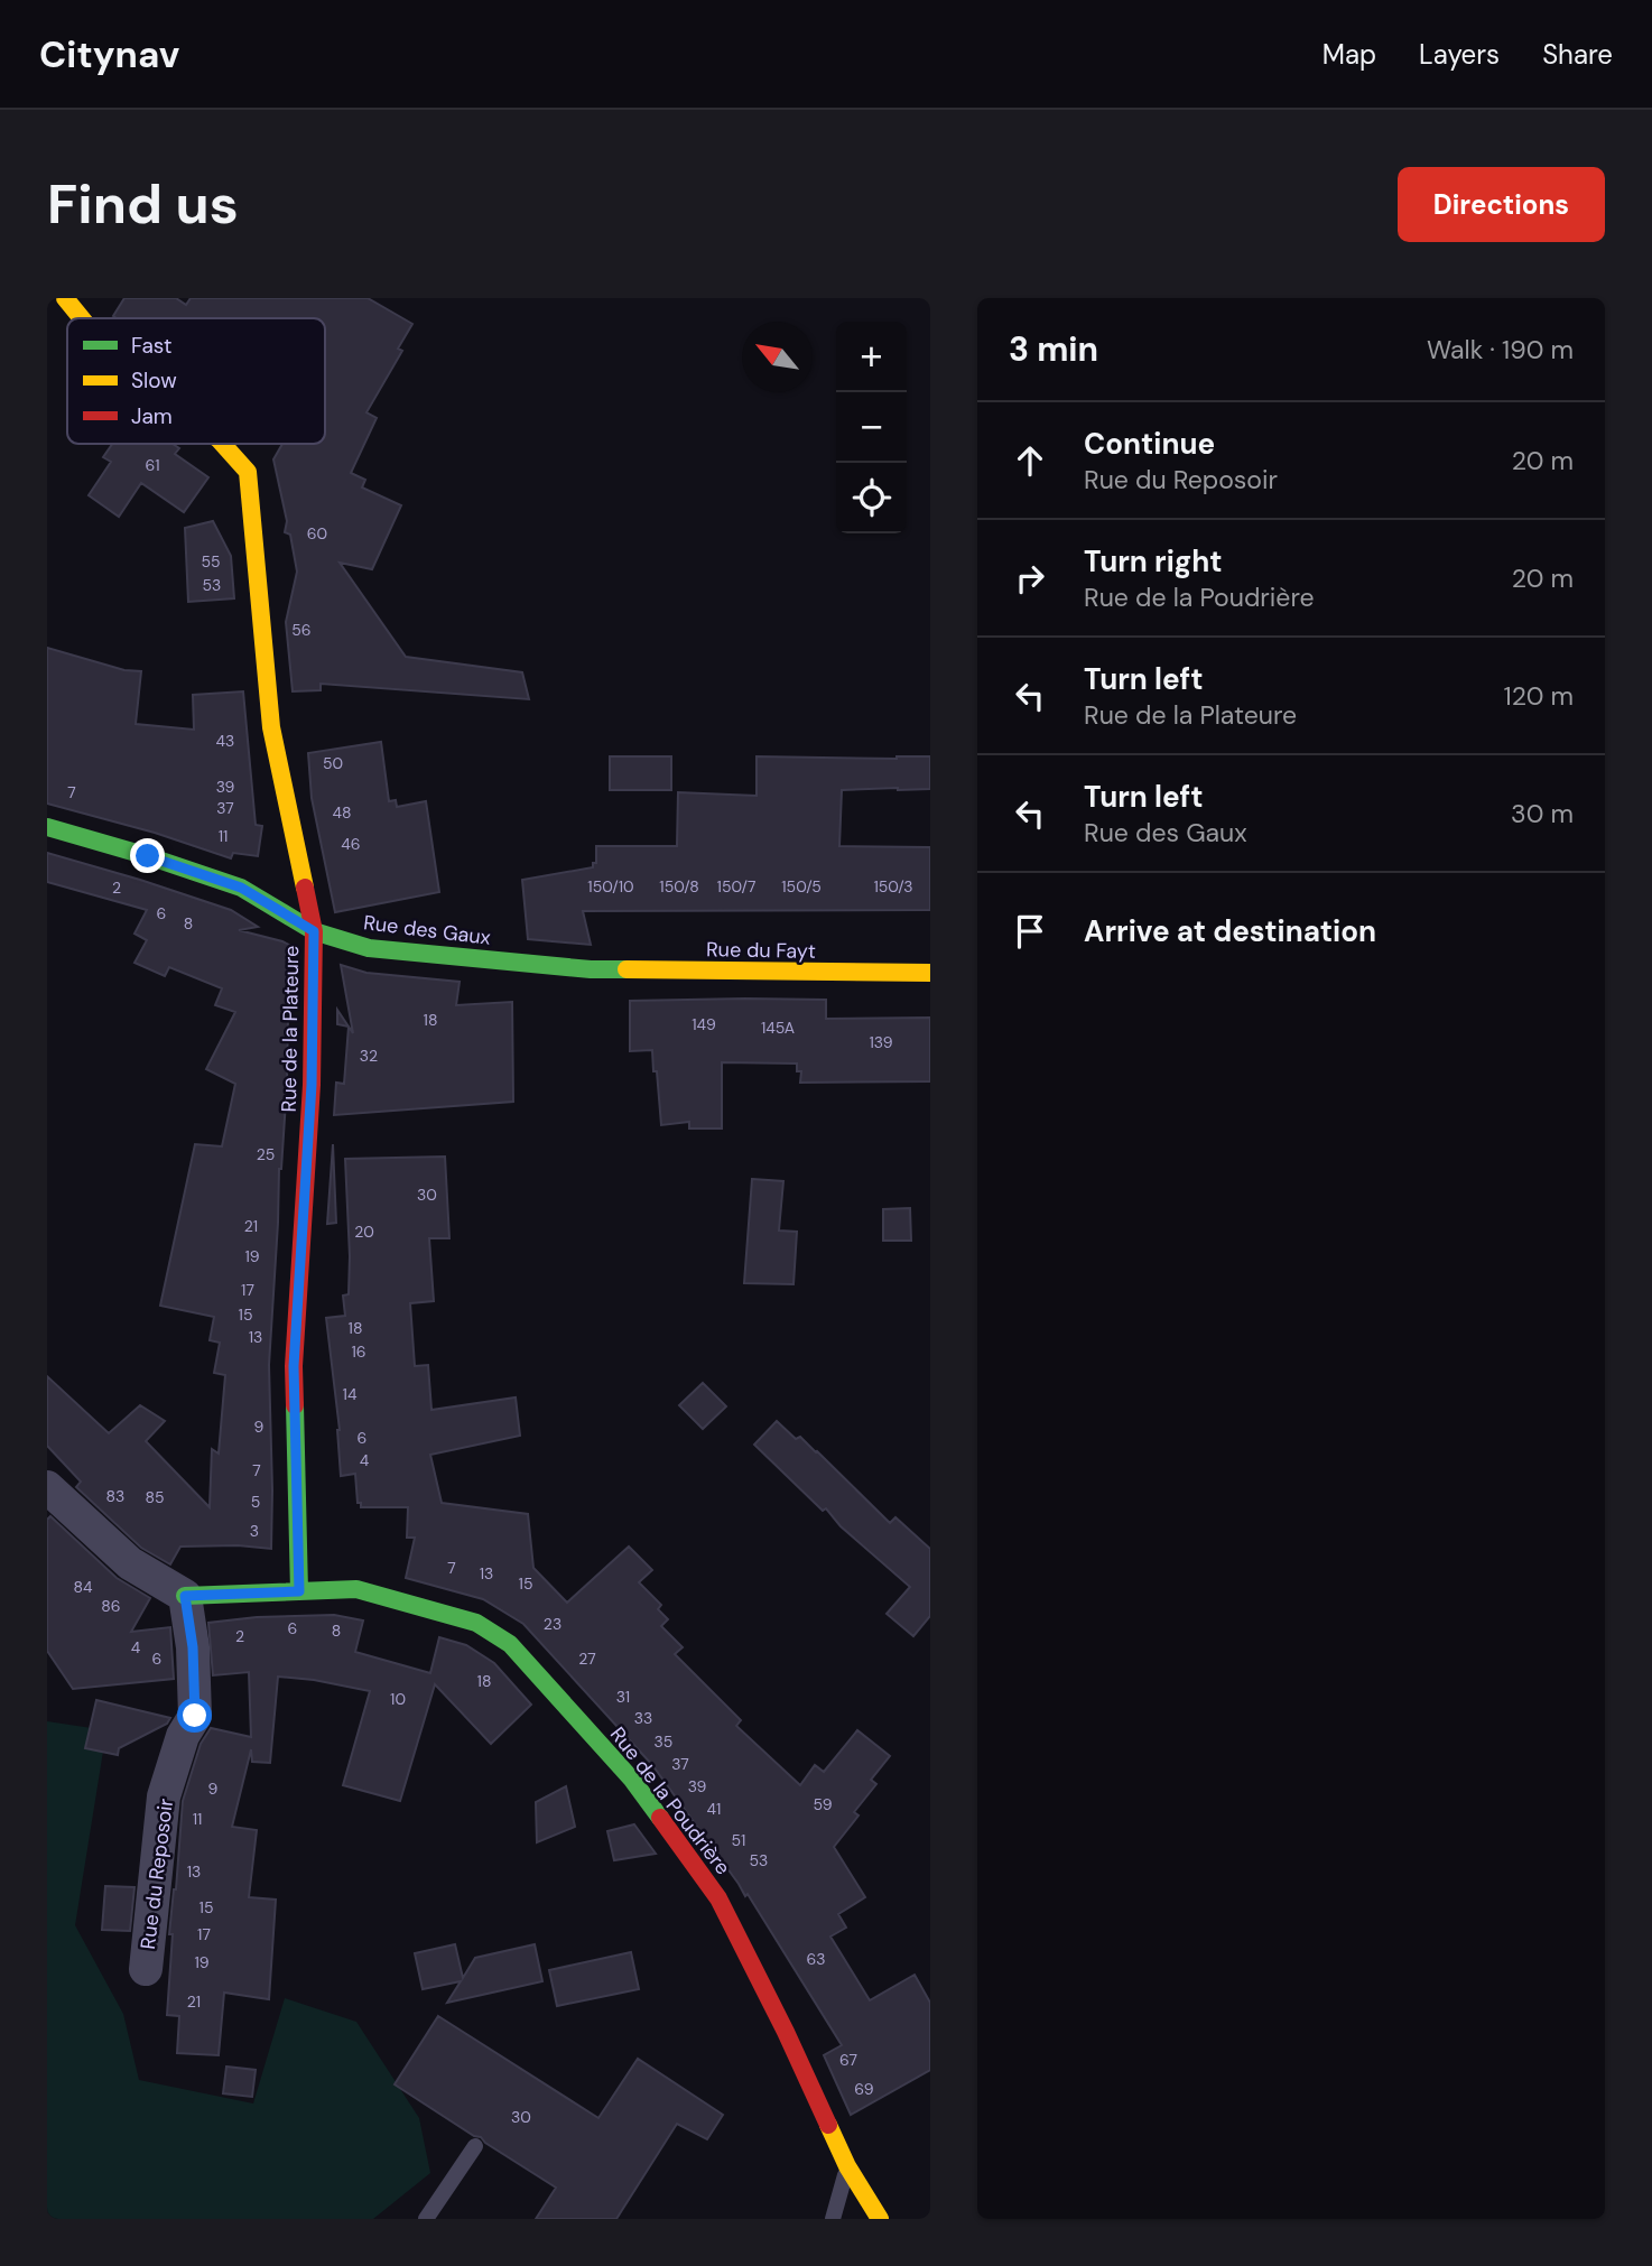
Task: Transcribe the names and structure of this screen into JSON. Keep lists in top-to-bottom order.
{
  "streets": {
    "street": [
      "Rue des Gaux",
      "Rue du Fayt",
      "Rue de la Plateure",
      "Rue de la Poudrière",
      "Rue du Reposoir"
    ]
  },
  "crossings": [
    ["Rue des Gaux", "Rue du Fayt"],
    ["Rue des Gaux", "Rue de la Plateure"],
    ["Rue de la Plateure", "Rue de la Poudrière"],
    ["Rue de la Poudrière", "Rue du Reposoir"]
  ],
  "house_numbers": [
    "61",
    "60",
    "55",
    "53",
    "56",
    "43",
    "50",
    "39",
    "7",
    "37",
    "48",
    "11",
    "46",
    "150/10",
    "150/8",
    "150/7",
    "150/5",
    "150/3",
    "2",
    "6",
    "8",
    "18",
    "149",
    "145A",
    "139",
    "32",
    "25",
    "30",
    "21",
    "20",
    "19",
    "17",
    "15",
    "18",
    "13",
    "16",
    "14",
    "9",
    "6",
    "4",
    "7",
    "83",
    "85",
    "5",
    "3",
    "7",
    "13",
    "15",
    "84",
    "86",
    "23",
    "6",
    "8",
    "2",
    "4",
    "6",
    "27",
    "18",
    "31",
    "10",
    "33",
    "35",
    "37",
    "39",
    "9",
    "59",
    "41",
    "11",
    "51",
    "53",
    "13",
    "15",
    "17",
    "63",
    "19",
    "21",
    "67",
    "69",
    "30"
  ],
  "legend": ["Fast", "Slow", "Jam"],
  "north": "top left",
  "page": {
    "header": "Citynav",
    "nav": ["Map", "Layers", "Share"],
    "buttons": "Directions",
    "title": "Find us",
    "heading": ["3 min", "Walk · 190 m"],
    "map_buttons": ["+", "−"],
    "list": [
      ["Continue", "Rue du Reposoir", "20 m"],
      ["Turn right", "Rue de la Poudrière", "20 m"],
      ["Turn left", "Rue de la Plateure", "120 m"],
      ["Turn left", "Rue des Gaux", "30 m"],
      "Arrive at destination"
    ]
  }
}
